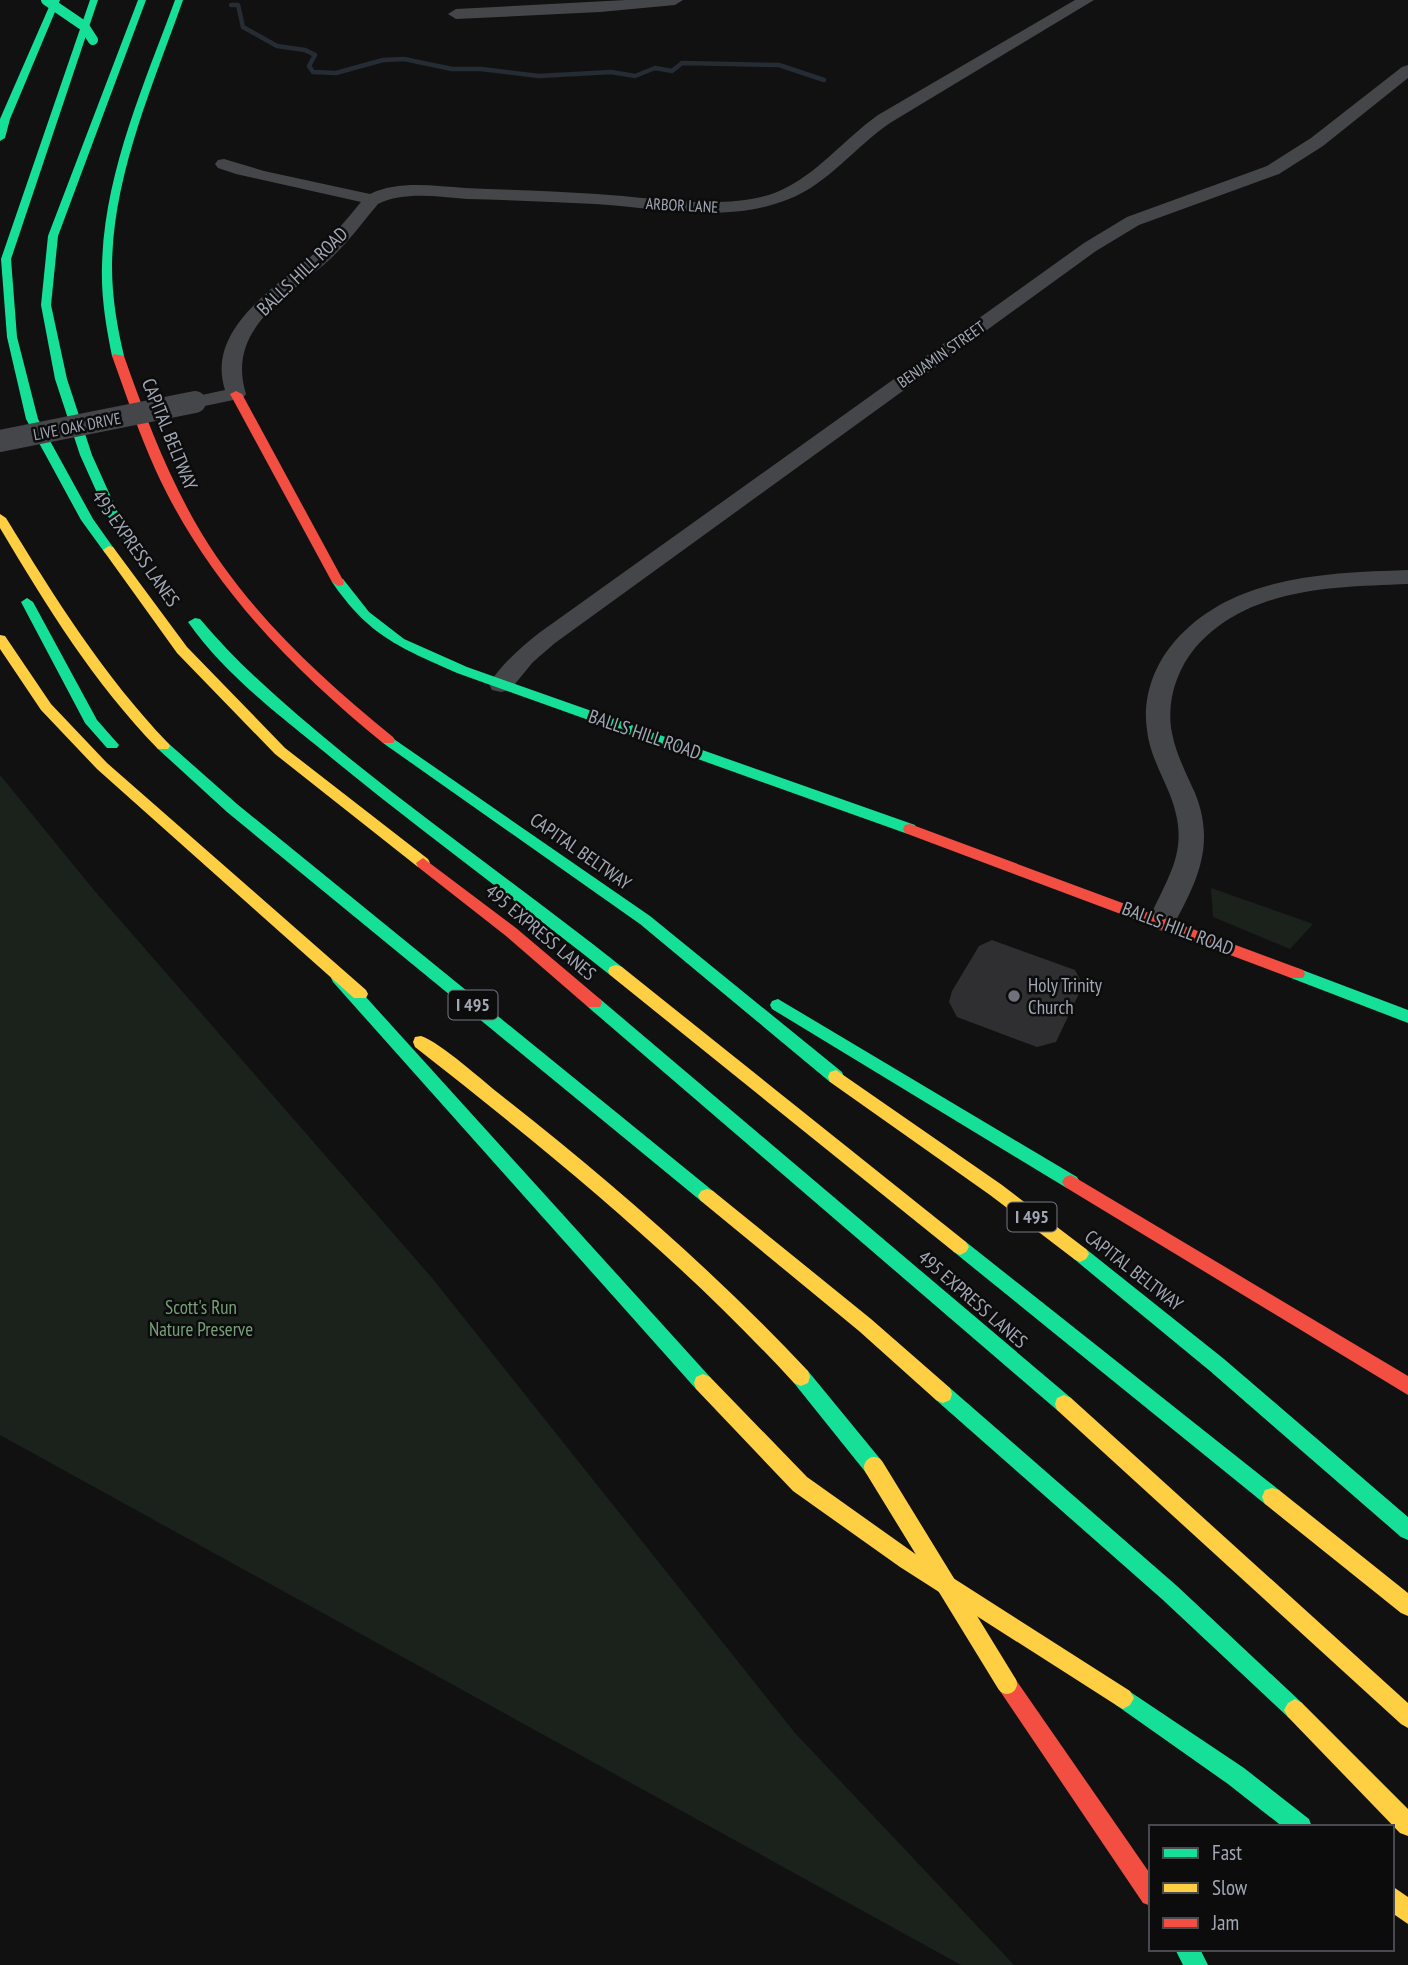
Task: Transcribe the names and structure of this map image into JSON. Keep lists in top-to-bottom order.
{
  "streets": {
    "main road": [
      "BALLS HILL ROAD",
      "CAPITAL BELTWAY",
      "495 EXPRESS LANES",
      "I 495"
    ],
    "street": ["ARBOR LANE", "BENJAMIN STREET", "LIVE OAK DRIVE"]
  },
  "crossings": [
    ["ARBOR LANE", "BALLS HILL ROAD"],
    ["BALLS HILL ROAD", "BENJAMIN STREET"],
    ["BALLS HILL ROAD", "LIVE OAK DRIVE"]
  ],
  "parks": ["Scott's Run Nature Preserve"],
  "places": ["Holy Trinity Church"],
  "legend": ["Fast", "Slow", "Jam"]
}
